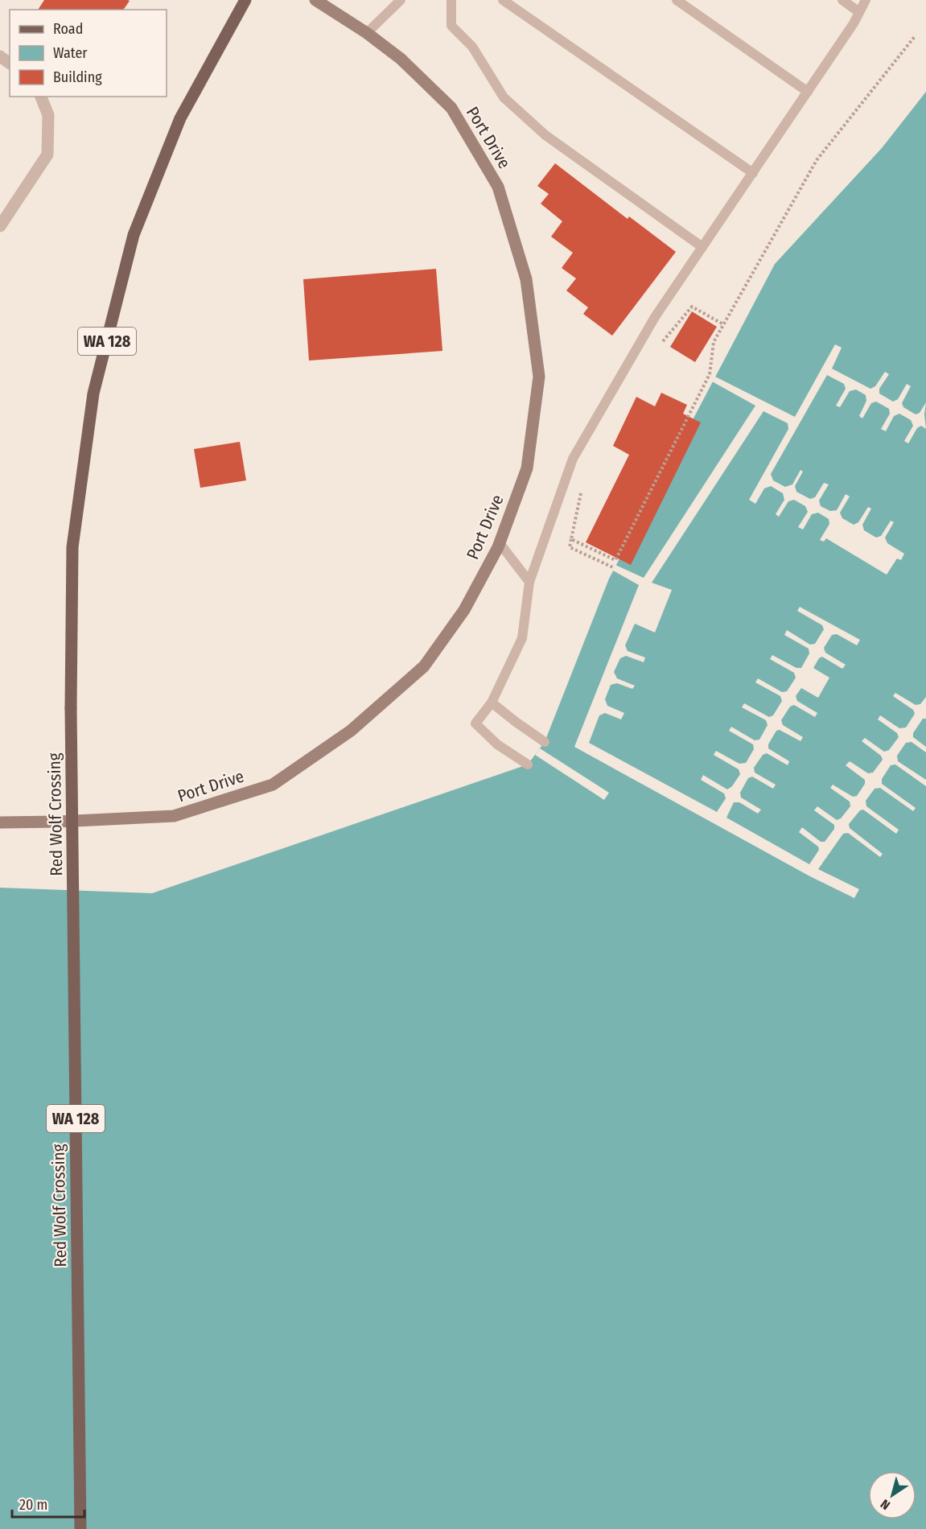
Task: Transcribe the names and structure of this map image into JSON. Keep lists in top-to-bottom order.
{
  "streets": {
    "main road": ["WA 128", "Red Wolf Crossing"],
    "street": ["Port Drive"]
  },
  "legend": ["Road", "Water", "Building"],
  "scale_bar": "20 m",
  "north": "bottom left"
}
